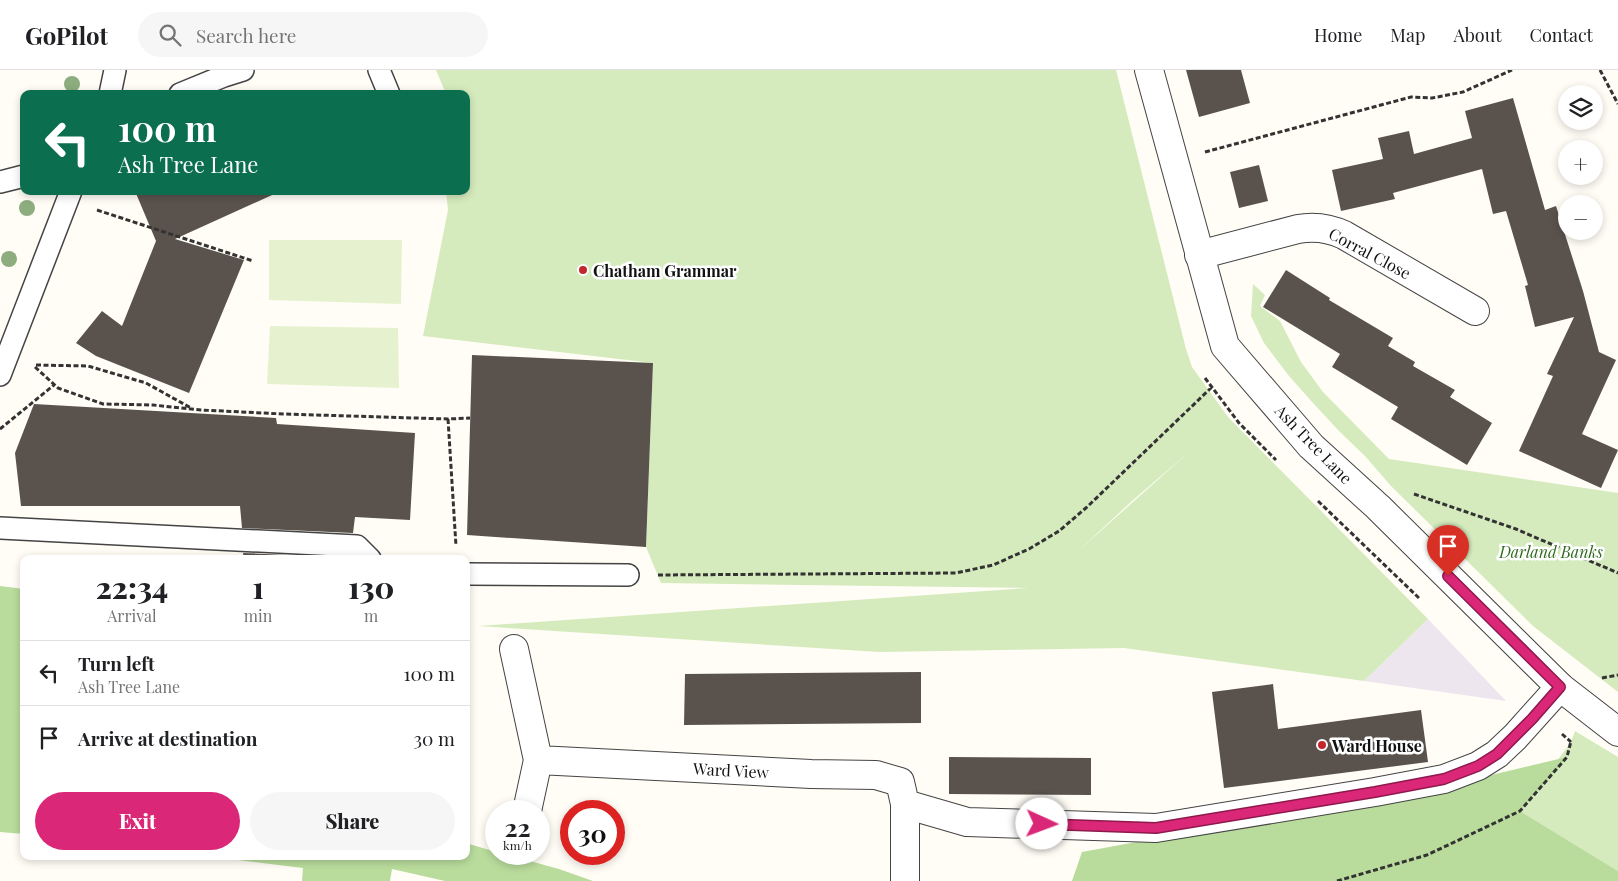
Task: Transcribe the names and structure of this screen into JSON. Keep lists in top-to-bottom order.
{
  "streets": {
    "street": ["Corral Close", "Ash Tree Lane", "Ward View"]
  },
  "crossings": [
    ["Corral Close", "Ash Tree Lane"]
  ],
  "parks": ["Darland Banks"],
  "places": ["Chatham Grammar", "Ward House"],
  "page": {
    "header": "GoPilot",
    "search": "Search here",
    "nav": [
      "Home",
      "Map",
      "About",
      "Contact"
    ],
    "map_buttons": ["+", "−"],
    "turn": ["100 m", "Ash Tree Lane"],
    "eta": [
      "22:34",
      "Arrival",
      "1",
      "min",
      "130",
      "m"
    ],
    "list": [
      {
        "name": "Turn left",
        "note": "Ash Tree Lane",
        "value": "100 m"
      },
      {
        "name": "Arrive at destination",
        "value": "30 m"
      }
    ],
    "buttons": ["Exit", "Share"],
    "speed": "22 km/h",
    "limit": "30"
  }
}
